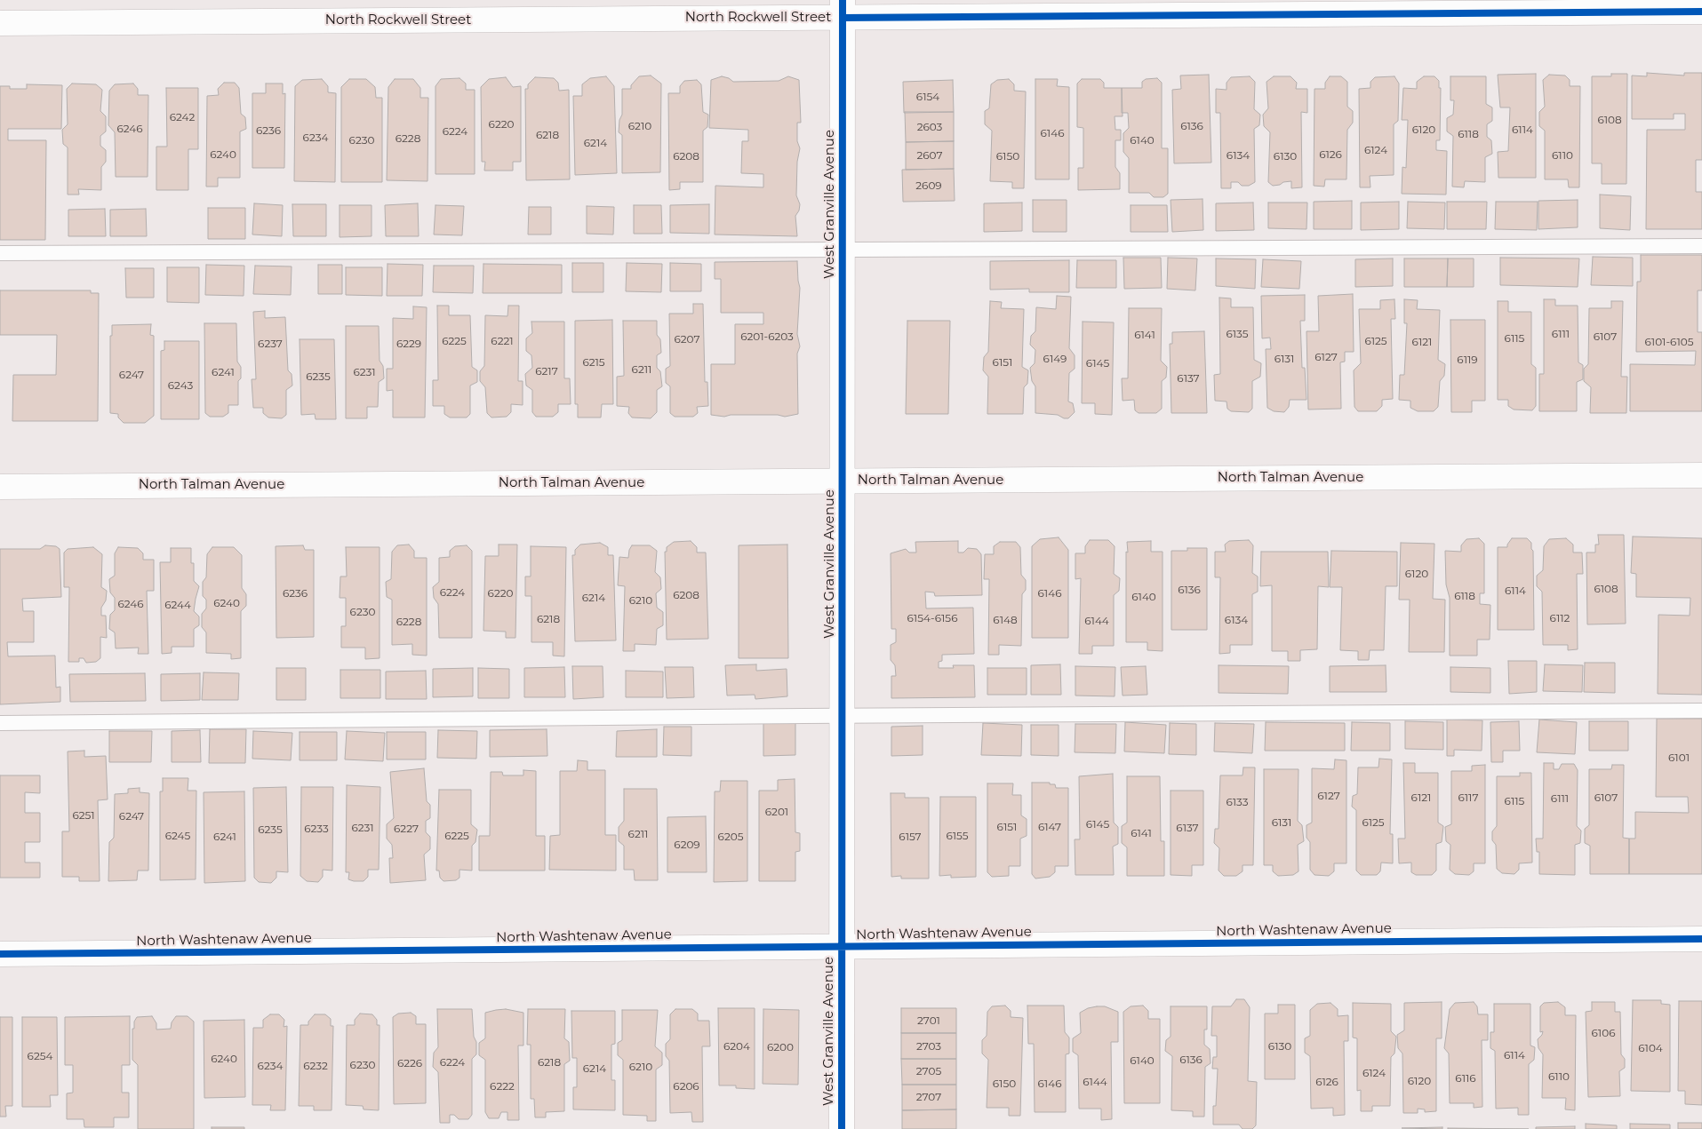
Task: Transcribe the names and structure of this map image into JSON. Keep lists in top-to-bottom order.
{
  "streets": {
    "street": [
      "North Rockwell Street",
      "West Granville Avenue",
      "North Talman Avenue",
      "North Washtenaw Avenue"
    ]
  },
  "crossings": [
    ["North Rockwell Street", "West Granville Avenue"],
    ["West Granville Avenue", "North Talman Avenue"],
    ["West Granville Avenue", "North Washtenaw Avenue"]
  ],
  "house_numbers": [
    "6154",
    "6242",
    "6108",
    "6220",
    "6210",
    "6136",
    "2603",
    "6246",
    "6120",
    "6114",
    "6236",
    "6224",
    "6146",
    "6118",
    "6218",
    "6234",
    "6228",
    "6230",
    "6140",
    "6214",
    "6124",
    "6240",
    "6126",
    "2607",
    "6134",
    "6110",
    "6208",
    "6150",
    "6130",
    "2609",
    "6135",
    "6111",
    "6141",
    "6201-6203",
    "6107",
    "6115",
    "6207",
    "6225",
    "6221",
    "6125",
    "6121",
    "6101-6105",
    "6237",
    "6229",
    "6127",
    "6149",
    "6131",
    "6119",
    "6215",
    "6151",
    "6145",
    "6211",
    "6217",
    "6241",
    "6231",
    "6247",
    "6235",
    "6137",
    "6243",
    "6120",
    "6108",
    "6136",
    "6114",
    "6224",
    "6236",
    "6220",
    "6146",
    "6208",
    "6118",
    "6140",
    "6214",
    "6210",
    "6240",
    "6246",
    "6244",
    "6230",
    "6154-6156",
    "6112",
    "6218",
    "6148",
    "6134",
    "6144",
    "6228",
    "6101",
    "6127",
    "6121",
    "6117",
    "6107",
    "6111",
    "6115",
    "6133",
    "6201",
    "6251",
    "6247",
    "6131",
    "6125",
    "6145",
    "6151",
    "6147",
    "6231",
    "6137",
    "6233",
    "6227",
    "6235",
    "6141",
    "6211",
    "6245",
    "6225",
    "6155",
    "6241",
    "6205",
    "6157",
    "6209",
    "2701",
    "6106",
    "6204",
    "2703",
    "6130",
    "6200",
    "6104",
    "6114",
    "6254",
    "6240",
    "6136",
    "6140",
    "6224",
    "6218",
    "6226",
    "6230",
    "6234",
    "6232",
    "6210",
    "6214",
    "2705",
    "6124",
    "6110",
    "6116",
    "6120",
    "6144",
    "6126",
    "6150",
    "6146",
    "6222",
    "6206",
    "2707"
  ]
}
